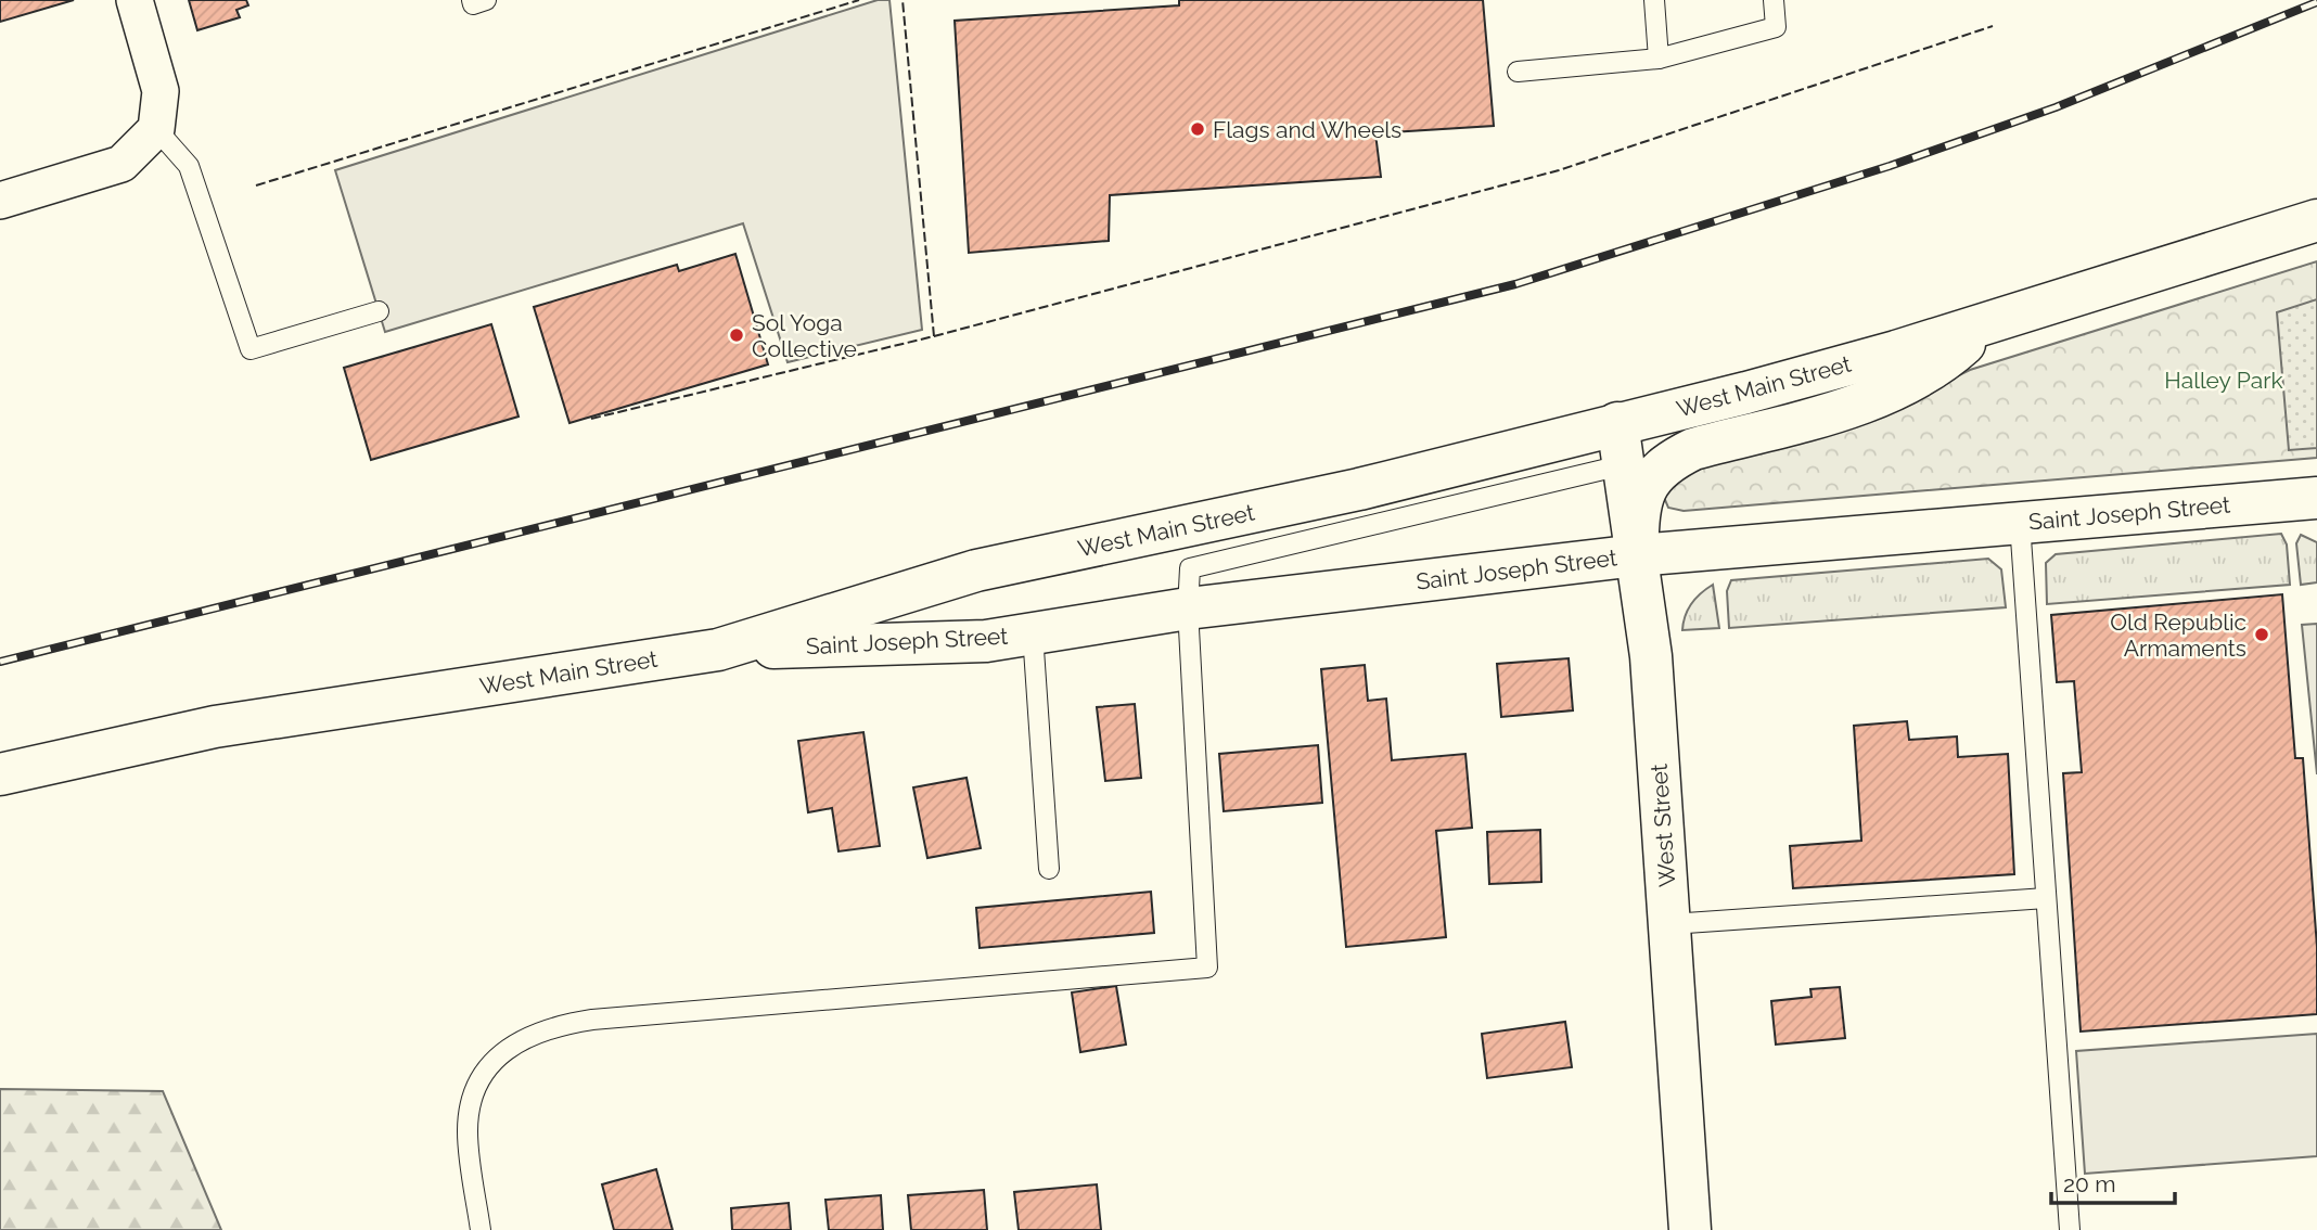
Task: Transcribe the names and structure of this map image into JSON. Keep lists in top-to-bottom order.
{
  "streets": {
    "main road": ["West Main Street", "Saint Joseph Street", "West Street"]
  },
  "crossings": [
    ["West Main Street", "Saint Joseph Street"],
    ["West Main Street", "West Street"],
    ["Saint Joseph Street", "West Street"]
  ],
  "parks": ["Halley Park"],
  "places": ["Flags and Wheels", "Sol Yoga Collective", "Old Republic Armaments"],
  "scale_bar": "20 m"
}
